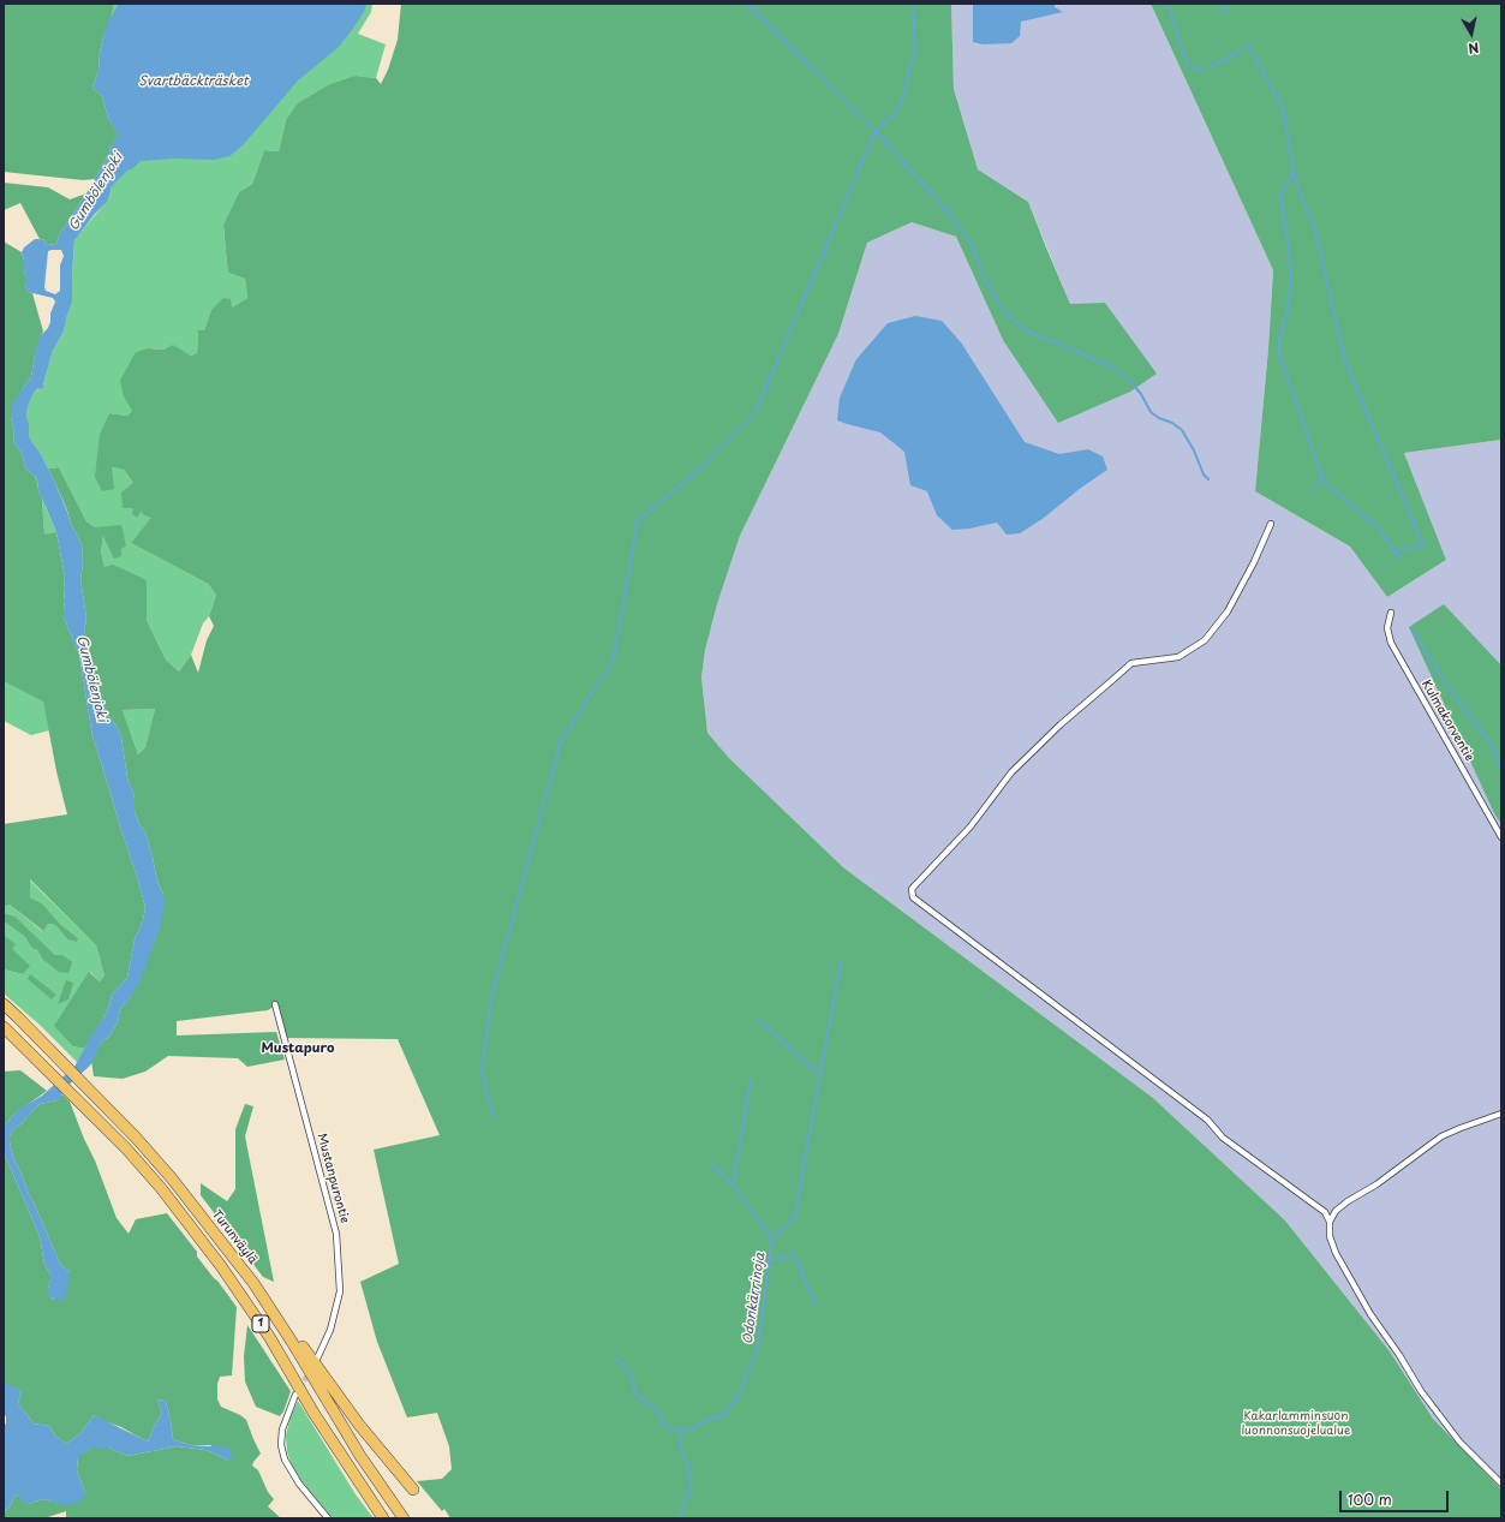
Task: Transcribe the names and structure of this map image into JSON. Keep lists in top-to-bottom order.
{
  "streets": {
    "highway": ["Turunväylä", "1"],
    "street": ["Kulmakorventie", "Mustanpurontie"]
  },
  "districts": ["Mustapuro"],
  "water": ["Svartbäckträsket", "Gumbölenjoki", "Odonkärrinoja"],
  "parks": ["Kakarlamminsuon luonnonsuojelualue"],
  "scale_bar": "100 m",
  "north": "bottom"
}
